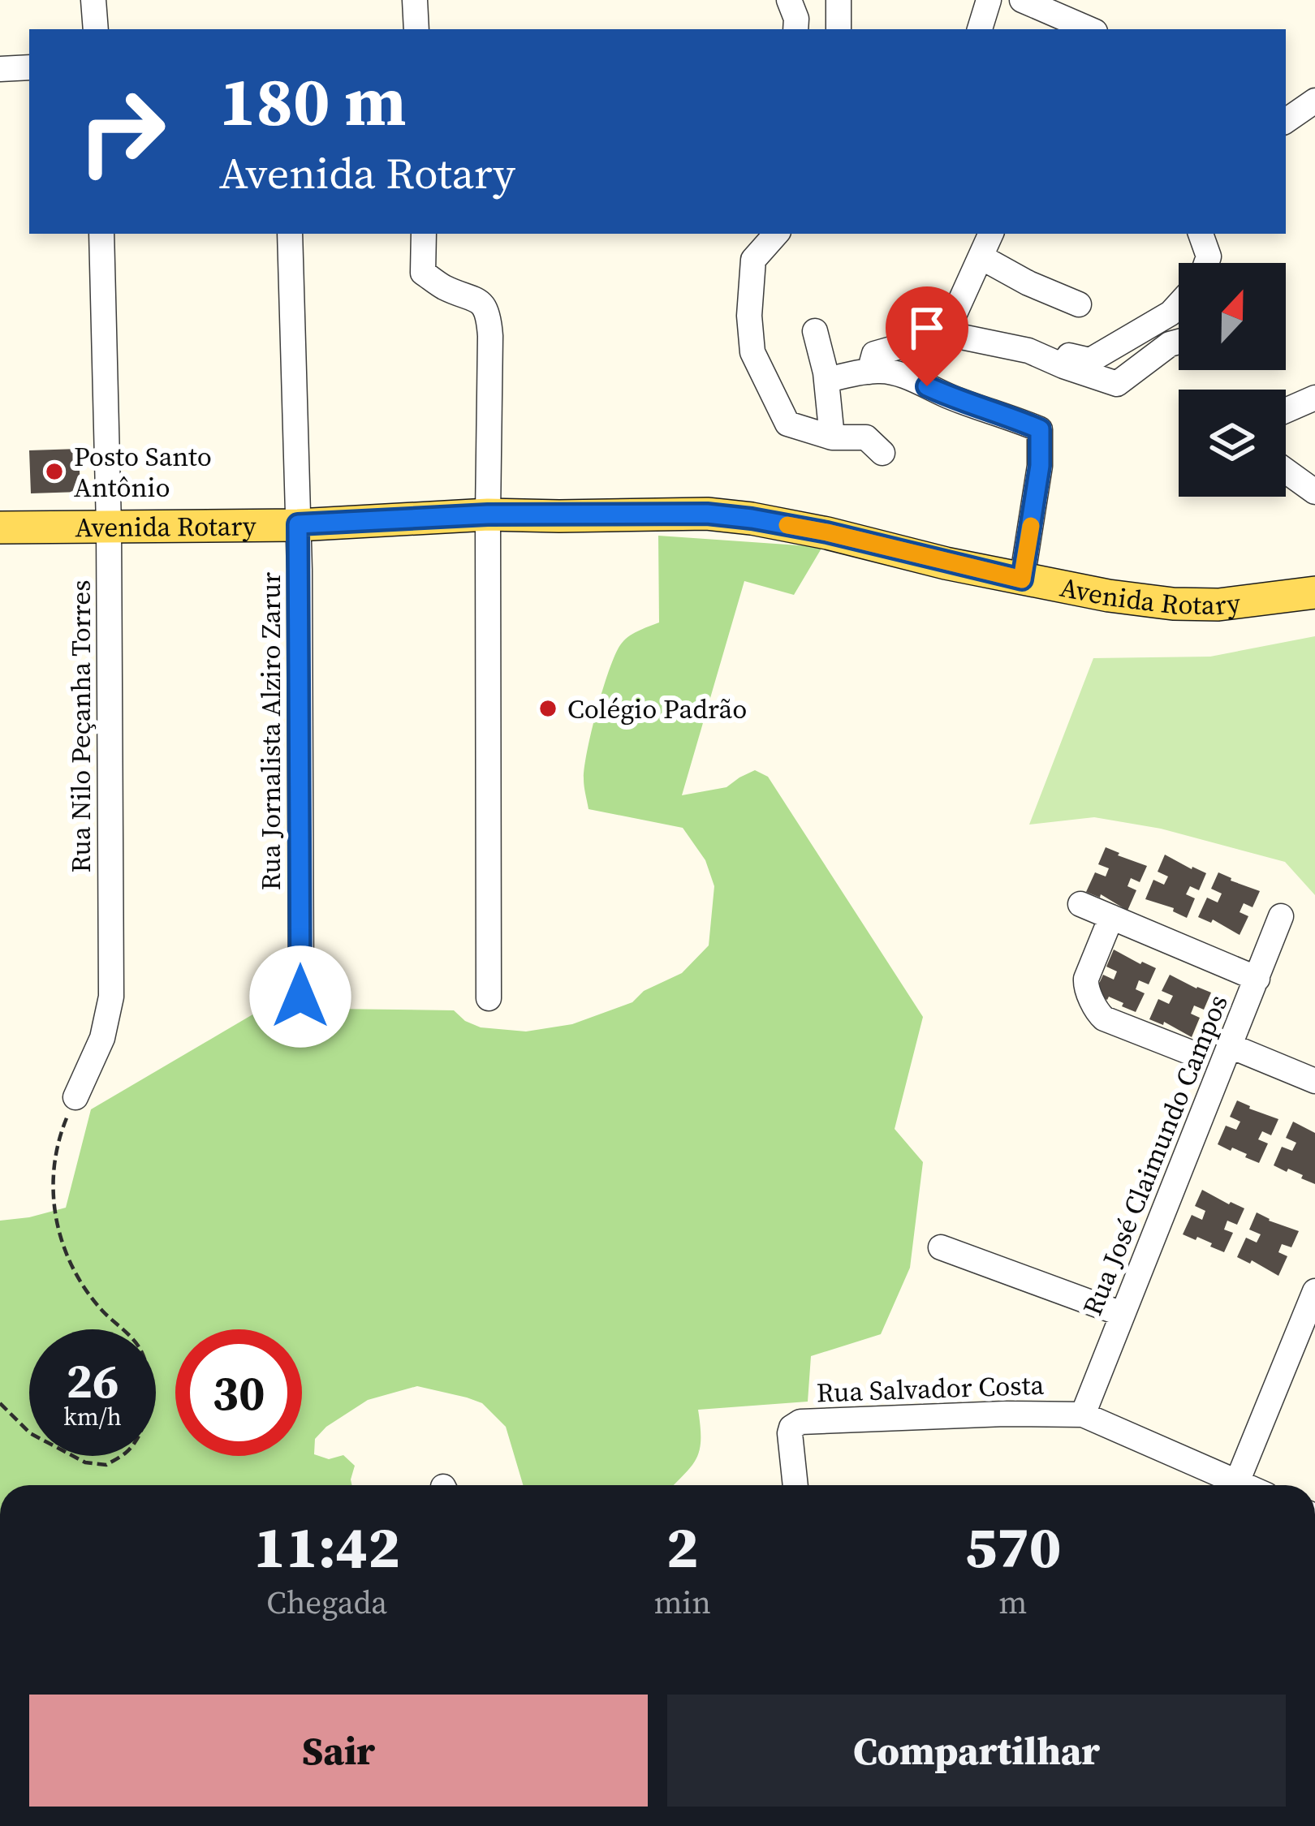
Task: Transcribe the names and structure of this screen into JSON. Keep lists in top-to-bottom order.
{
  "streets": {
    "main road": ["Avenida Rotary"],
    "street": [
      "Rua Nilo Peçanha Torres",
      "Rua Jornalista Alziro Zarur",
      "Rua José Claimundo Campos",
      "Rua Salvador Costa"
    ]
  },
  "crossings": [
    ["Avenida Rotary", "Rua Nilo Peçanha Torres"],
    ["Avenida Rotary", "Rua Jornalista Alziro Zarur"],
    ["Rua José Claimundo Campos", "Rua Salvador Costa"]
  ],
  "places": ["Posto Santo Antônio", "Colégio Padrão"],
  "north": "top",
  "page": {
    "turn": ["180 m", "Avenida Rotary"],
    "speed": "26 km/h",
    "limit": "30",
    "eta": [
      "11:42",
      "Chegada",
      "2",
      "min",
      "570",
      "m"
    ],
    "buttons": ["Sair", "Compartilhar"]
  }
}
